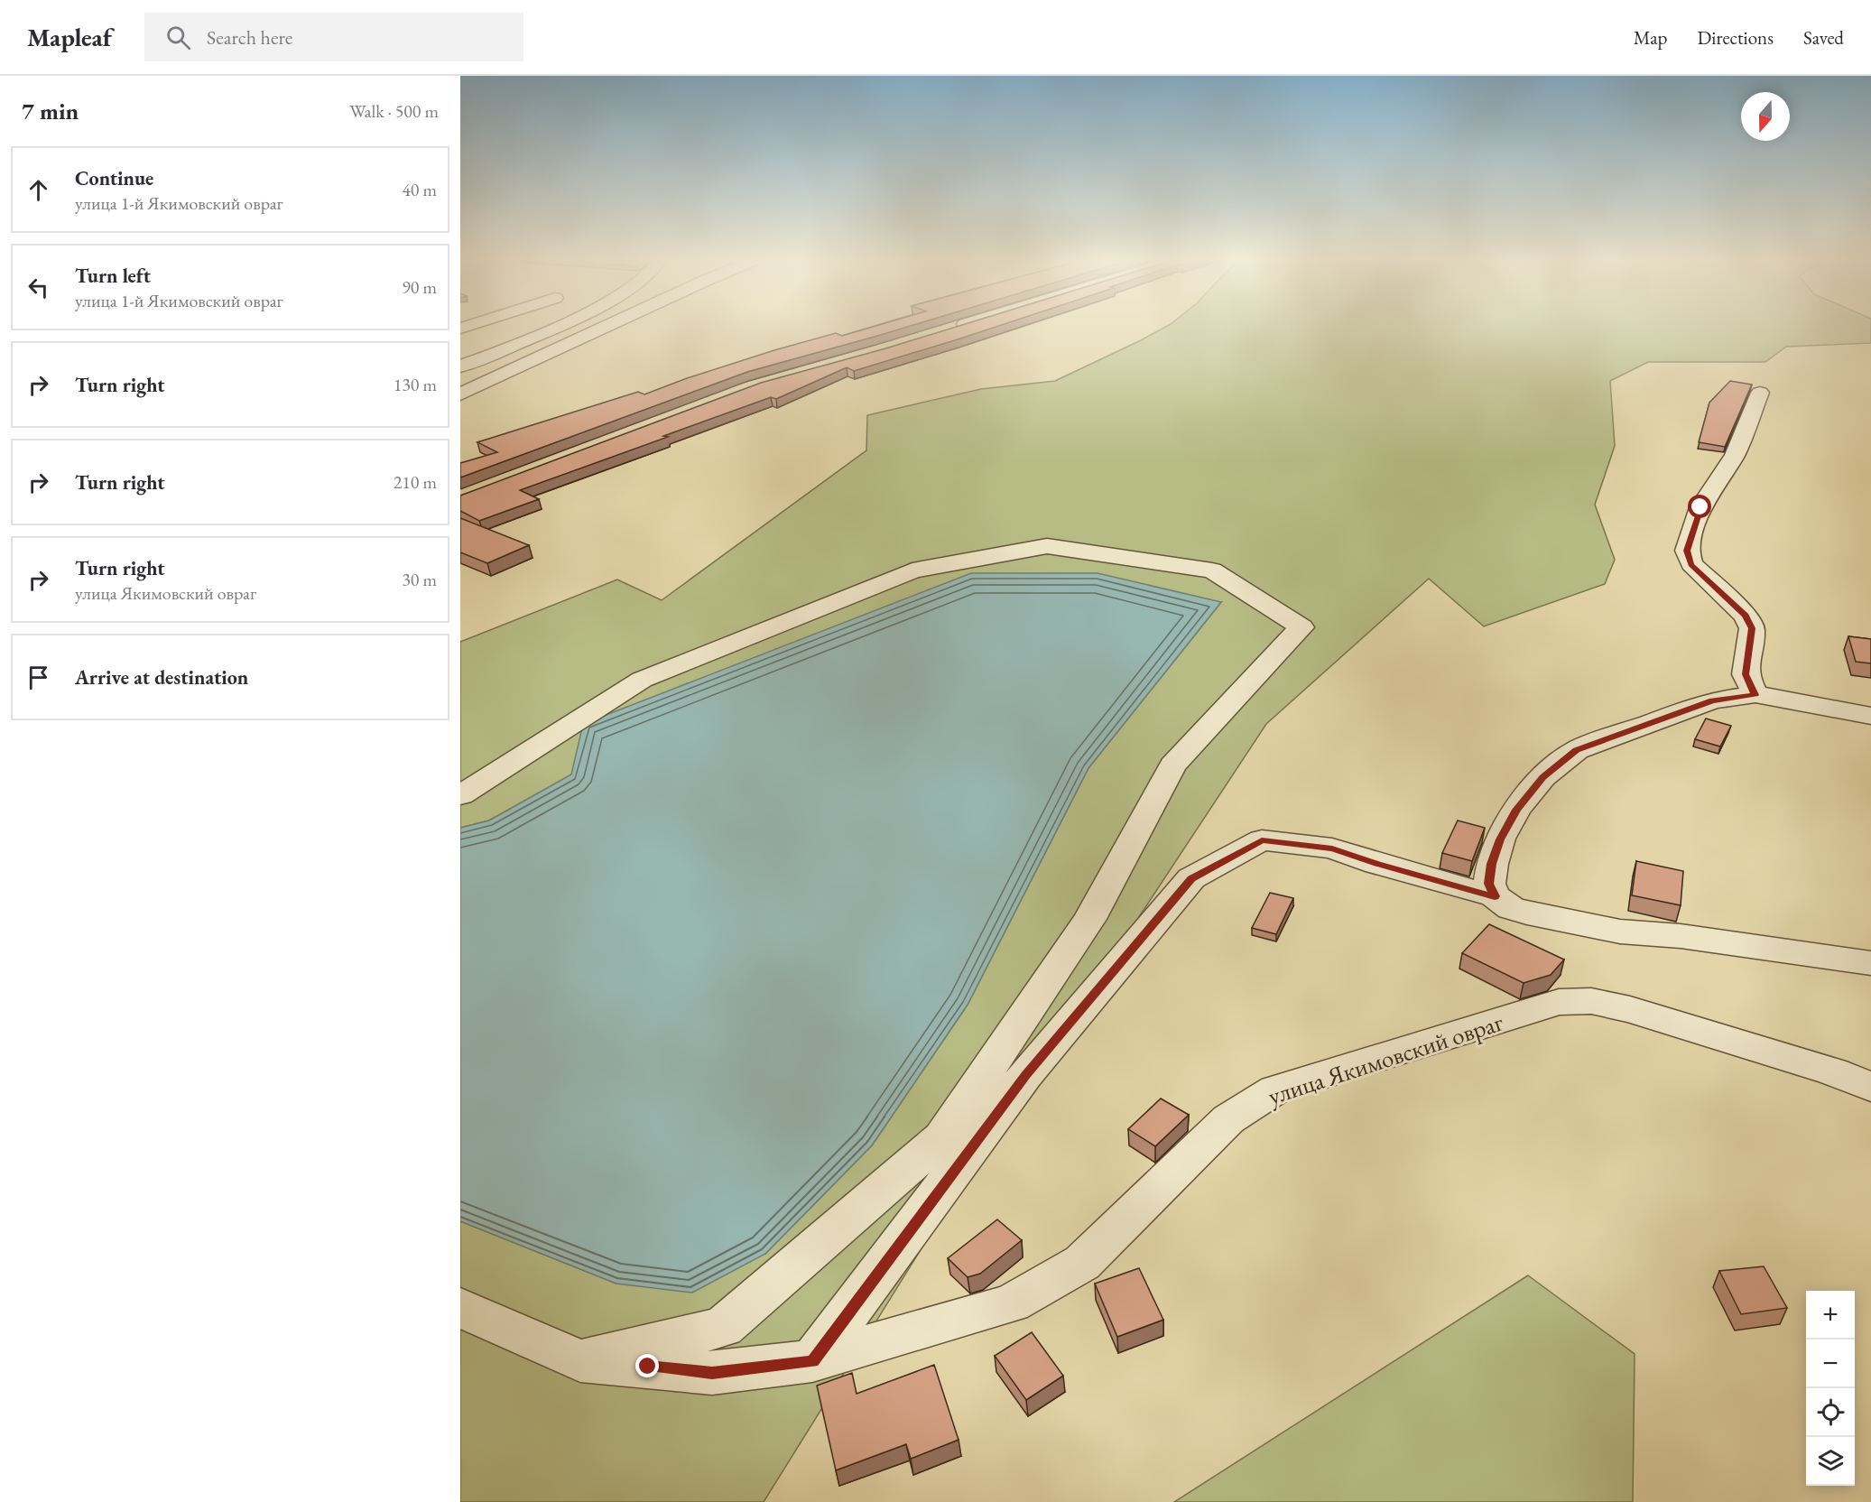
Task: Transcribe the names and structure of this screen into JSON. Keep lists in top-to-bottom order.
{
  "streets": {
    "street": ["улица Якимовский овраг"]
  },
  "north": "bottom",
  "page": {
    "header": "Mapleaf",
    "search": "Search here",
    "nav": ["Map", "Directions", "Saved"],
    "heading": ["7 min", "Walk · 500 m"],
    "list": [
      ["Continue", "улица 1-й Якимовский овраг", "40 m"],
      ["Turn left", "улица 1-й Якимовский овраг", "90 m"],
      ["Turn right", "130 m"],
      ["Turn right", "210 m"],
      ["Turn right", "улица Якимовский овраг", "30 m"],
      "Arrive at destination"
    ],
    "map_buttons": ["+", "−"]
  }
}
